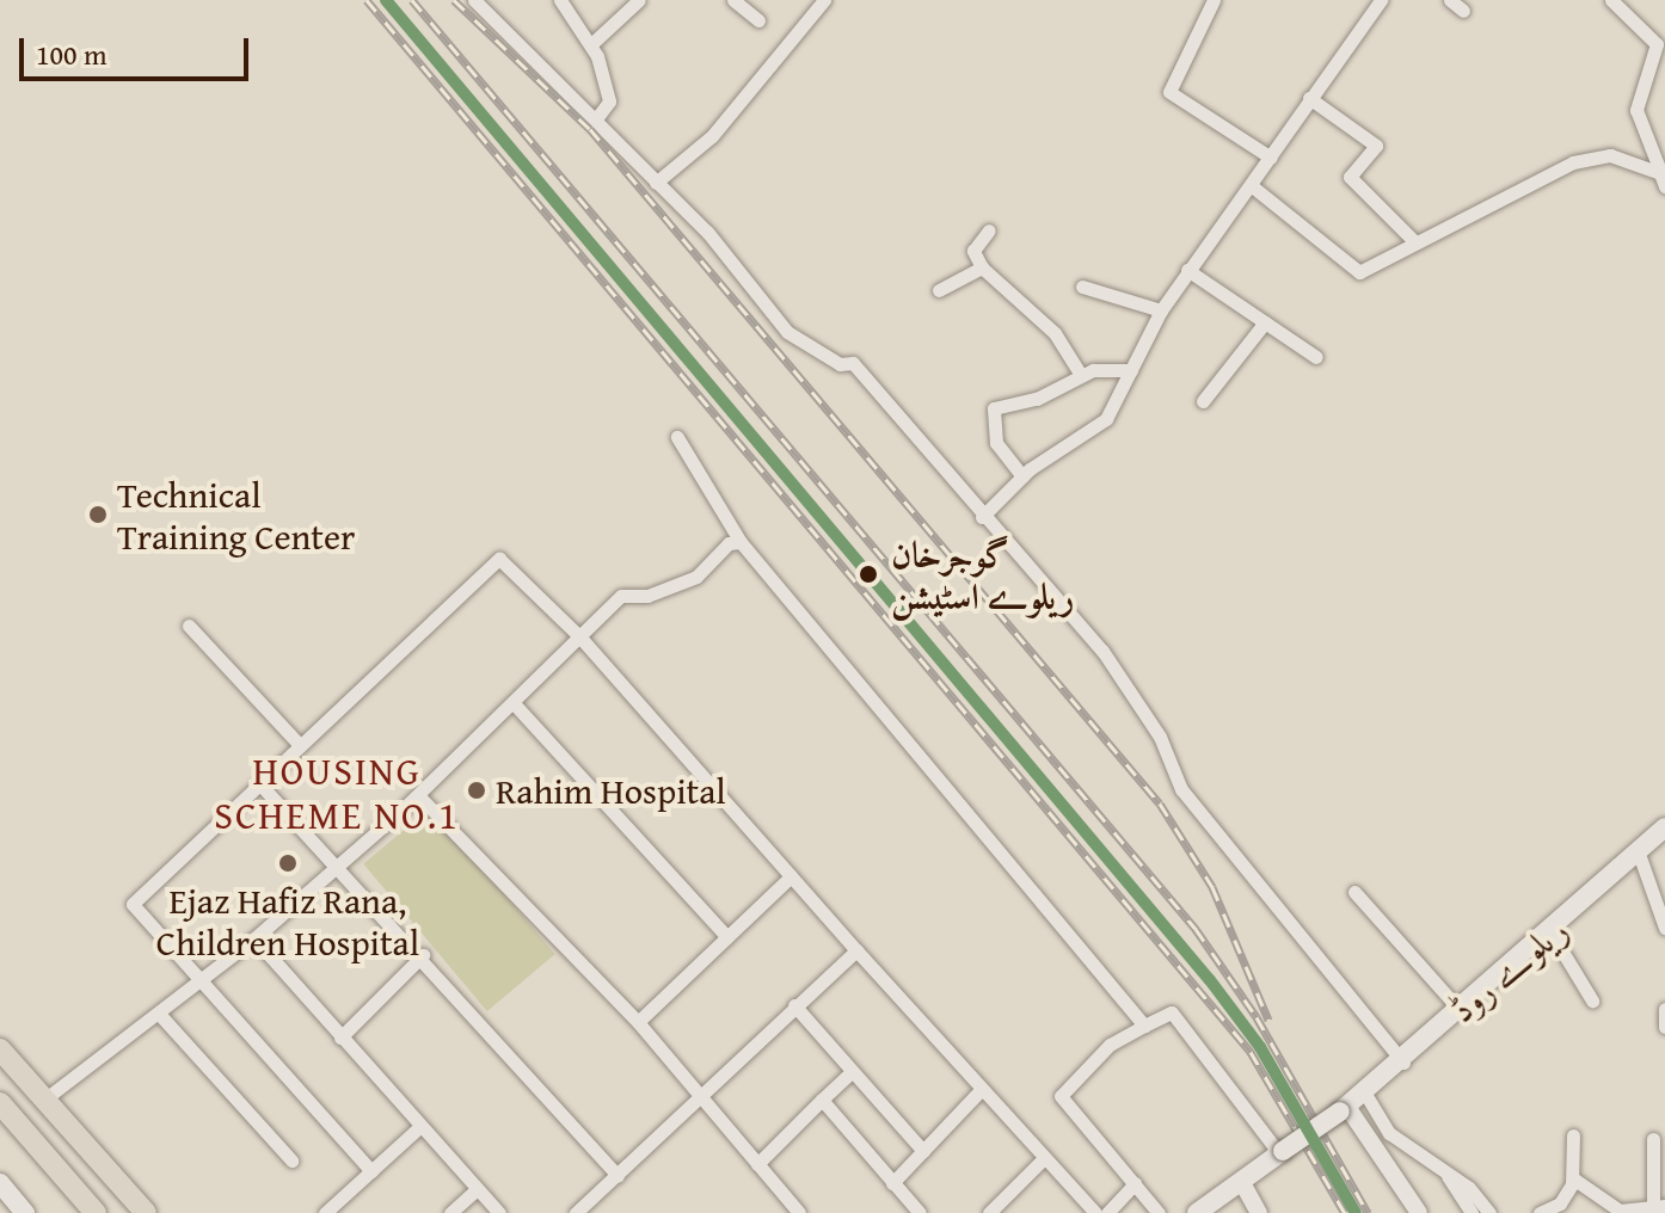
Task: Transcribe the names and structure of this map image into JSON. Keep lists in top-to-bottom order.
{
  "streets": {
    "main road": ["ریلوے روڈ"]
  },
  "districts": ["HOUSING SCHEME NO.1"],
  "places": [
    "Technical Training Center",
    "گوجرخان ریلوے اسٹیشن",
    "Rahim Hospital",
    "Ejaz Hafiz Rana, Children Hospital"
  ],
  "scale_bar": "100 m"
}
